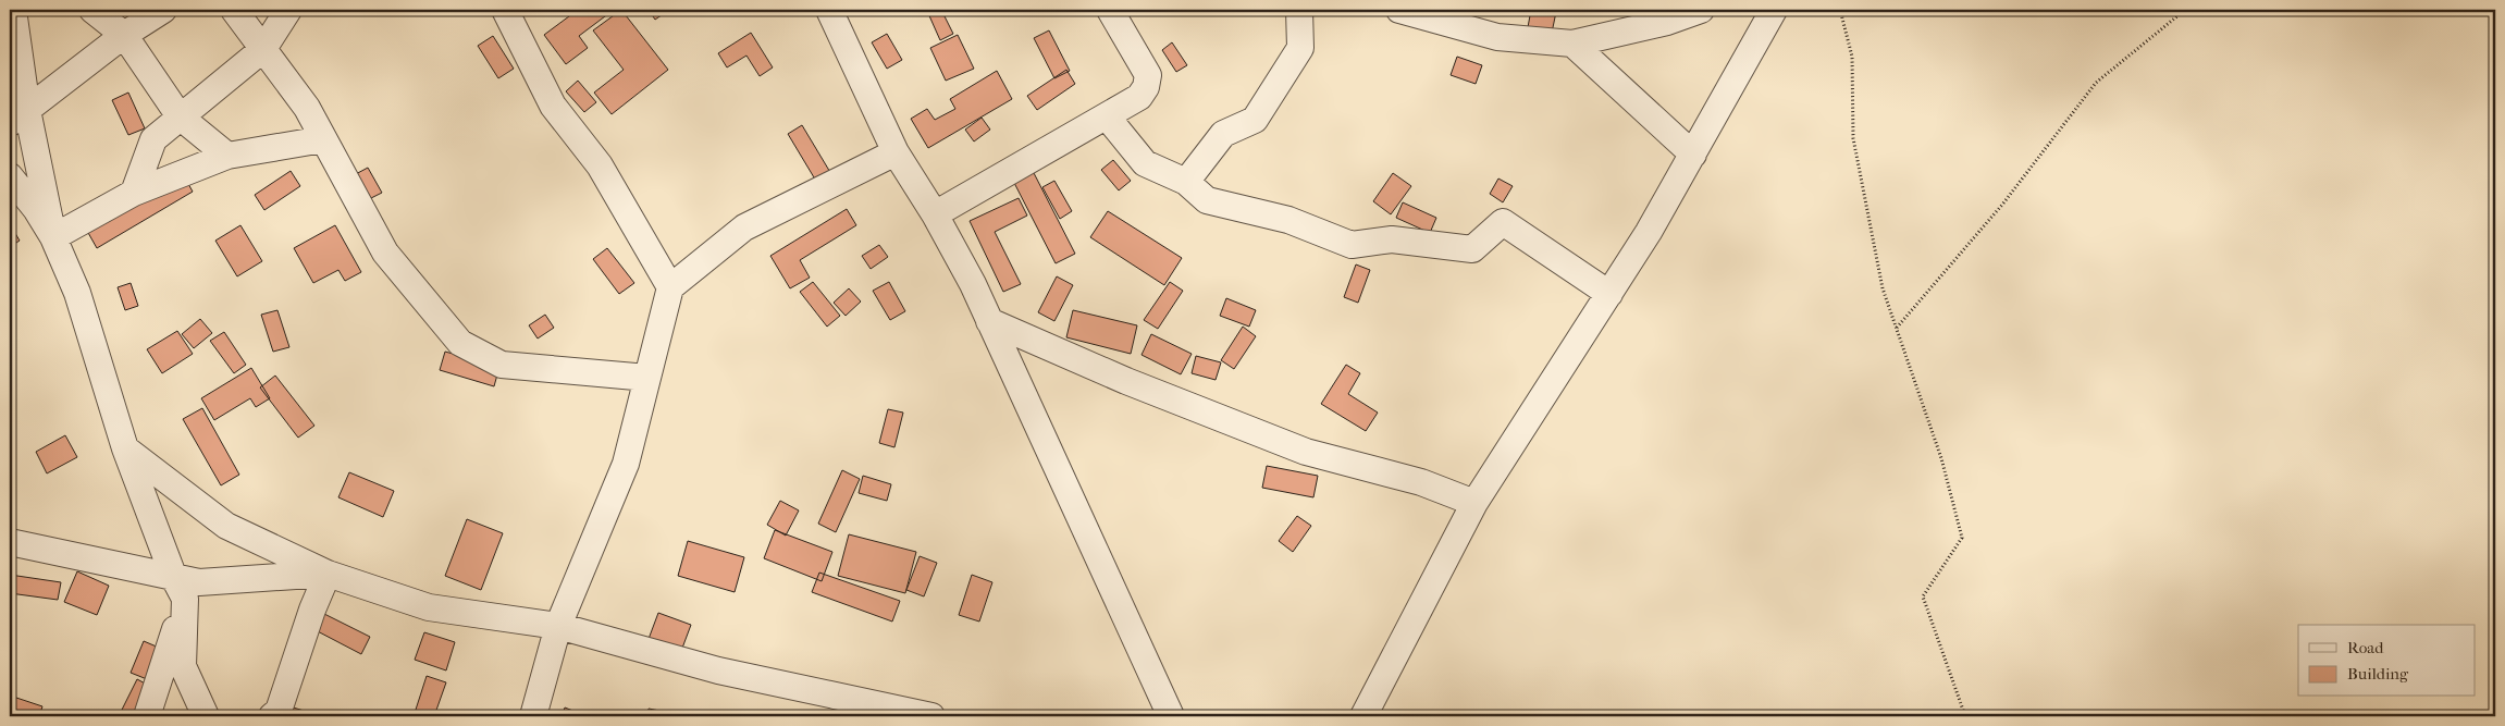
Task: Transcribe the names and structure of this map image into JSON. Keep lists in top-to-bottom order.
{
  "legend": ["Road", "Building"]
}
